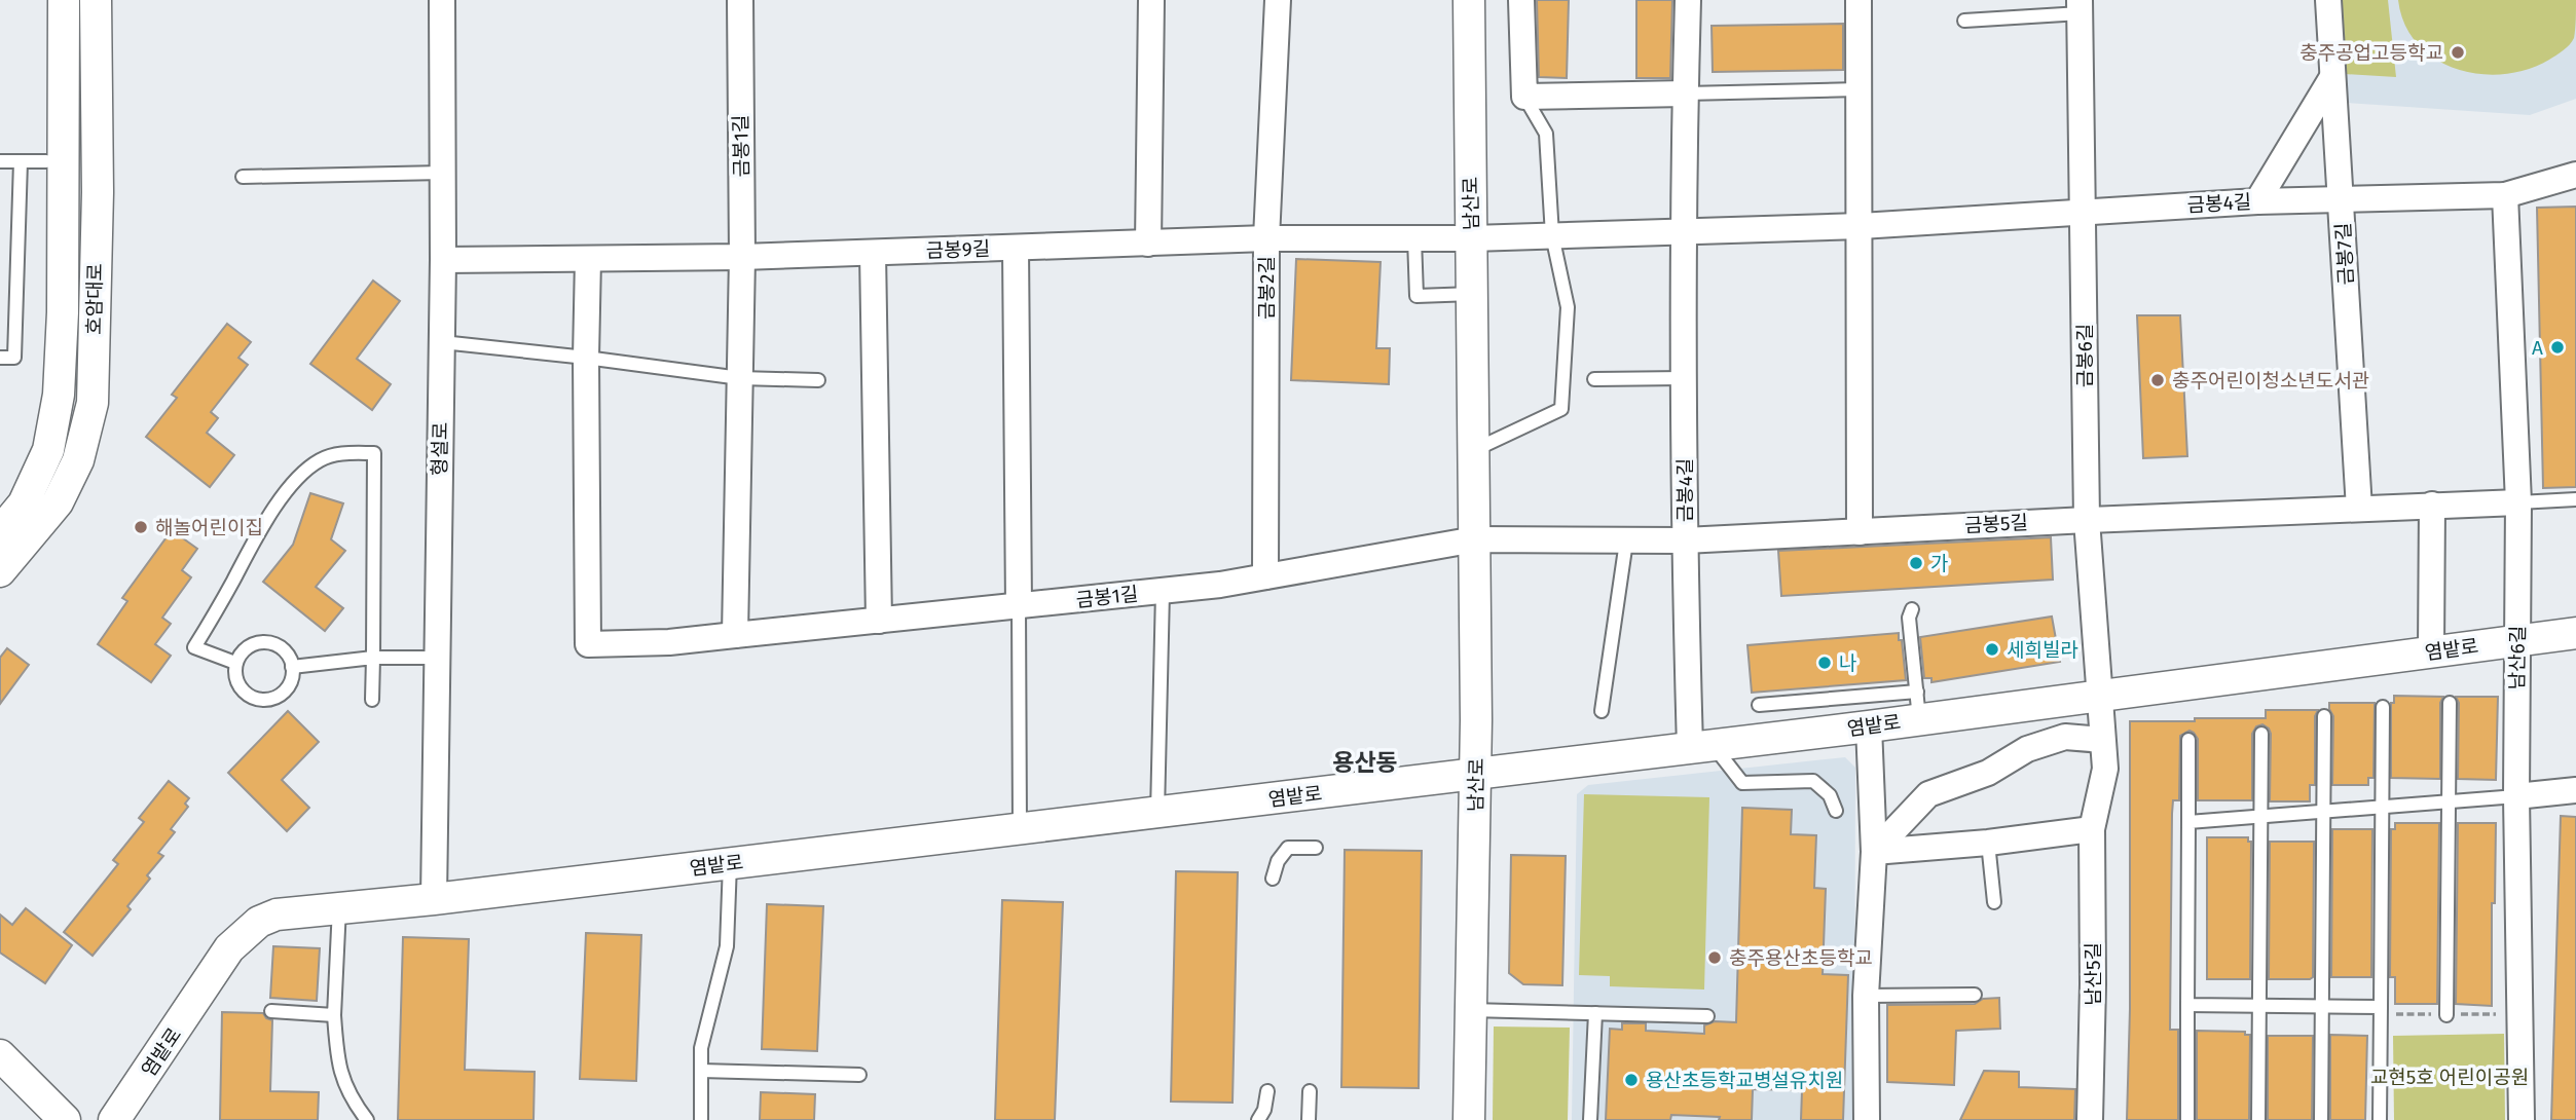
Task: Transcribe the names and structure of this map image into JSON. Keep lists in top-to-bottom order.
{
  "streets": {
    "street": [
      "금봉1길",
      "남산로",
      "금봉4길",
      "금봉9길",
      "금봉7길",
      "금봉2길",
      "호암대로",
      "금봉6길",
      "형설로",
      "금봉5길",
      "염밭로",
      "남산6길",
      "남산5길"
    ]
  },
  "crossings": [
    ["금봉1길", "남산로"],
    ["금봉1길", "금봉9길"],
    ["금봉1길", "금봉2길"],
    ["금봉1길", "금봉5길"],
    ["남산로", "금봉4길"],
    ["남산로", "금봉9길"],
    ["남산로", "금봉5길"],
    ["남산로", "염밭로"],
    ["금봉4길", "금봉9길"],
    ["금봉4길", "금봉7길"],
    ["금봉4길", "금봉6길"],
    ["금봉4길", "금봉5길"],
    ["금봉4길", "염밭로"],
    ["금봉4길", "남산6길"],
    ["금봉9길", "금봉2길"],
    ["금봉9길", "형설로"],
    ["금봉7길", "금봉5길"],
    ["금봉6길", "금봉5길"],
    ["금봉6길", "염밭로"],
    ["금봉6길", "남산5길"],
    ["형설로", "염밭로"],
    ["금봉5길", "남산6길"],
    ["염밭로", "남산6길"],
    ["염밭로", "남산5길"]
  ],
  "districts": ["용산동"],
  "parks": ["교현5호 어린이공원"],
  "places": [
    "충주공업고등학교",
    "A",
    "충주어린이청소년도서관",
    "해놀어린이집",
    "가",
    "세희빌라",
    "나",
    "충주용산초등학교",
    "용산초등학교병설유치원"
  ]
}
